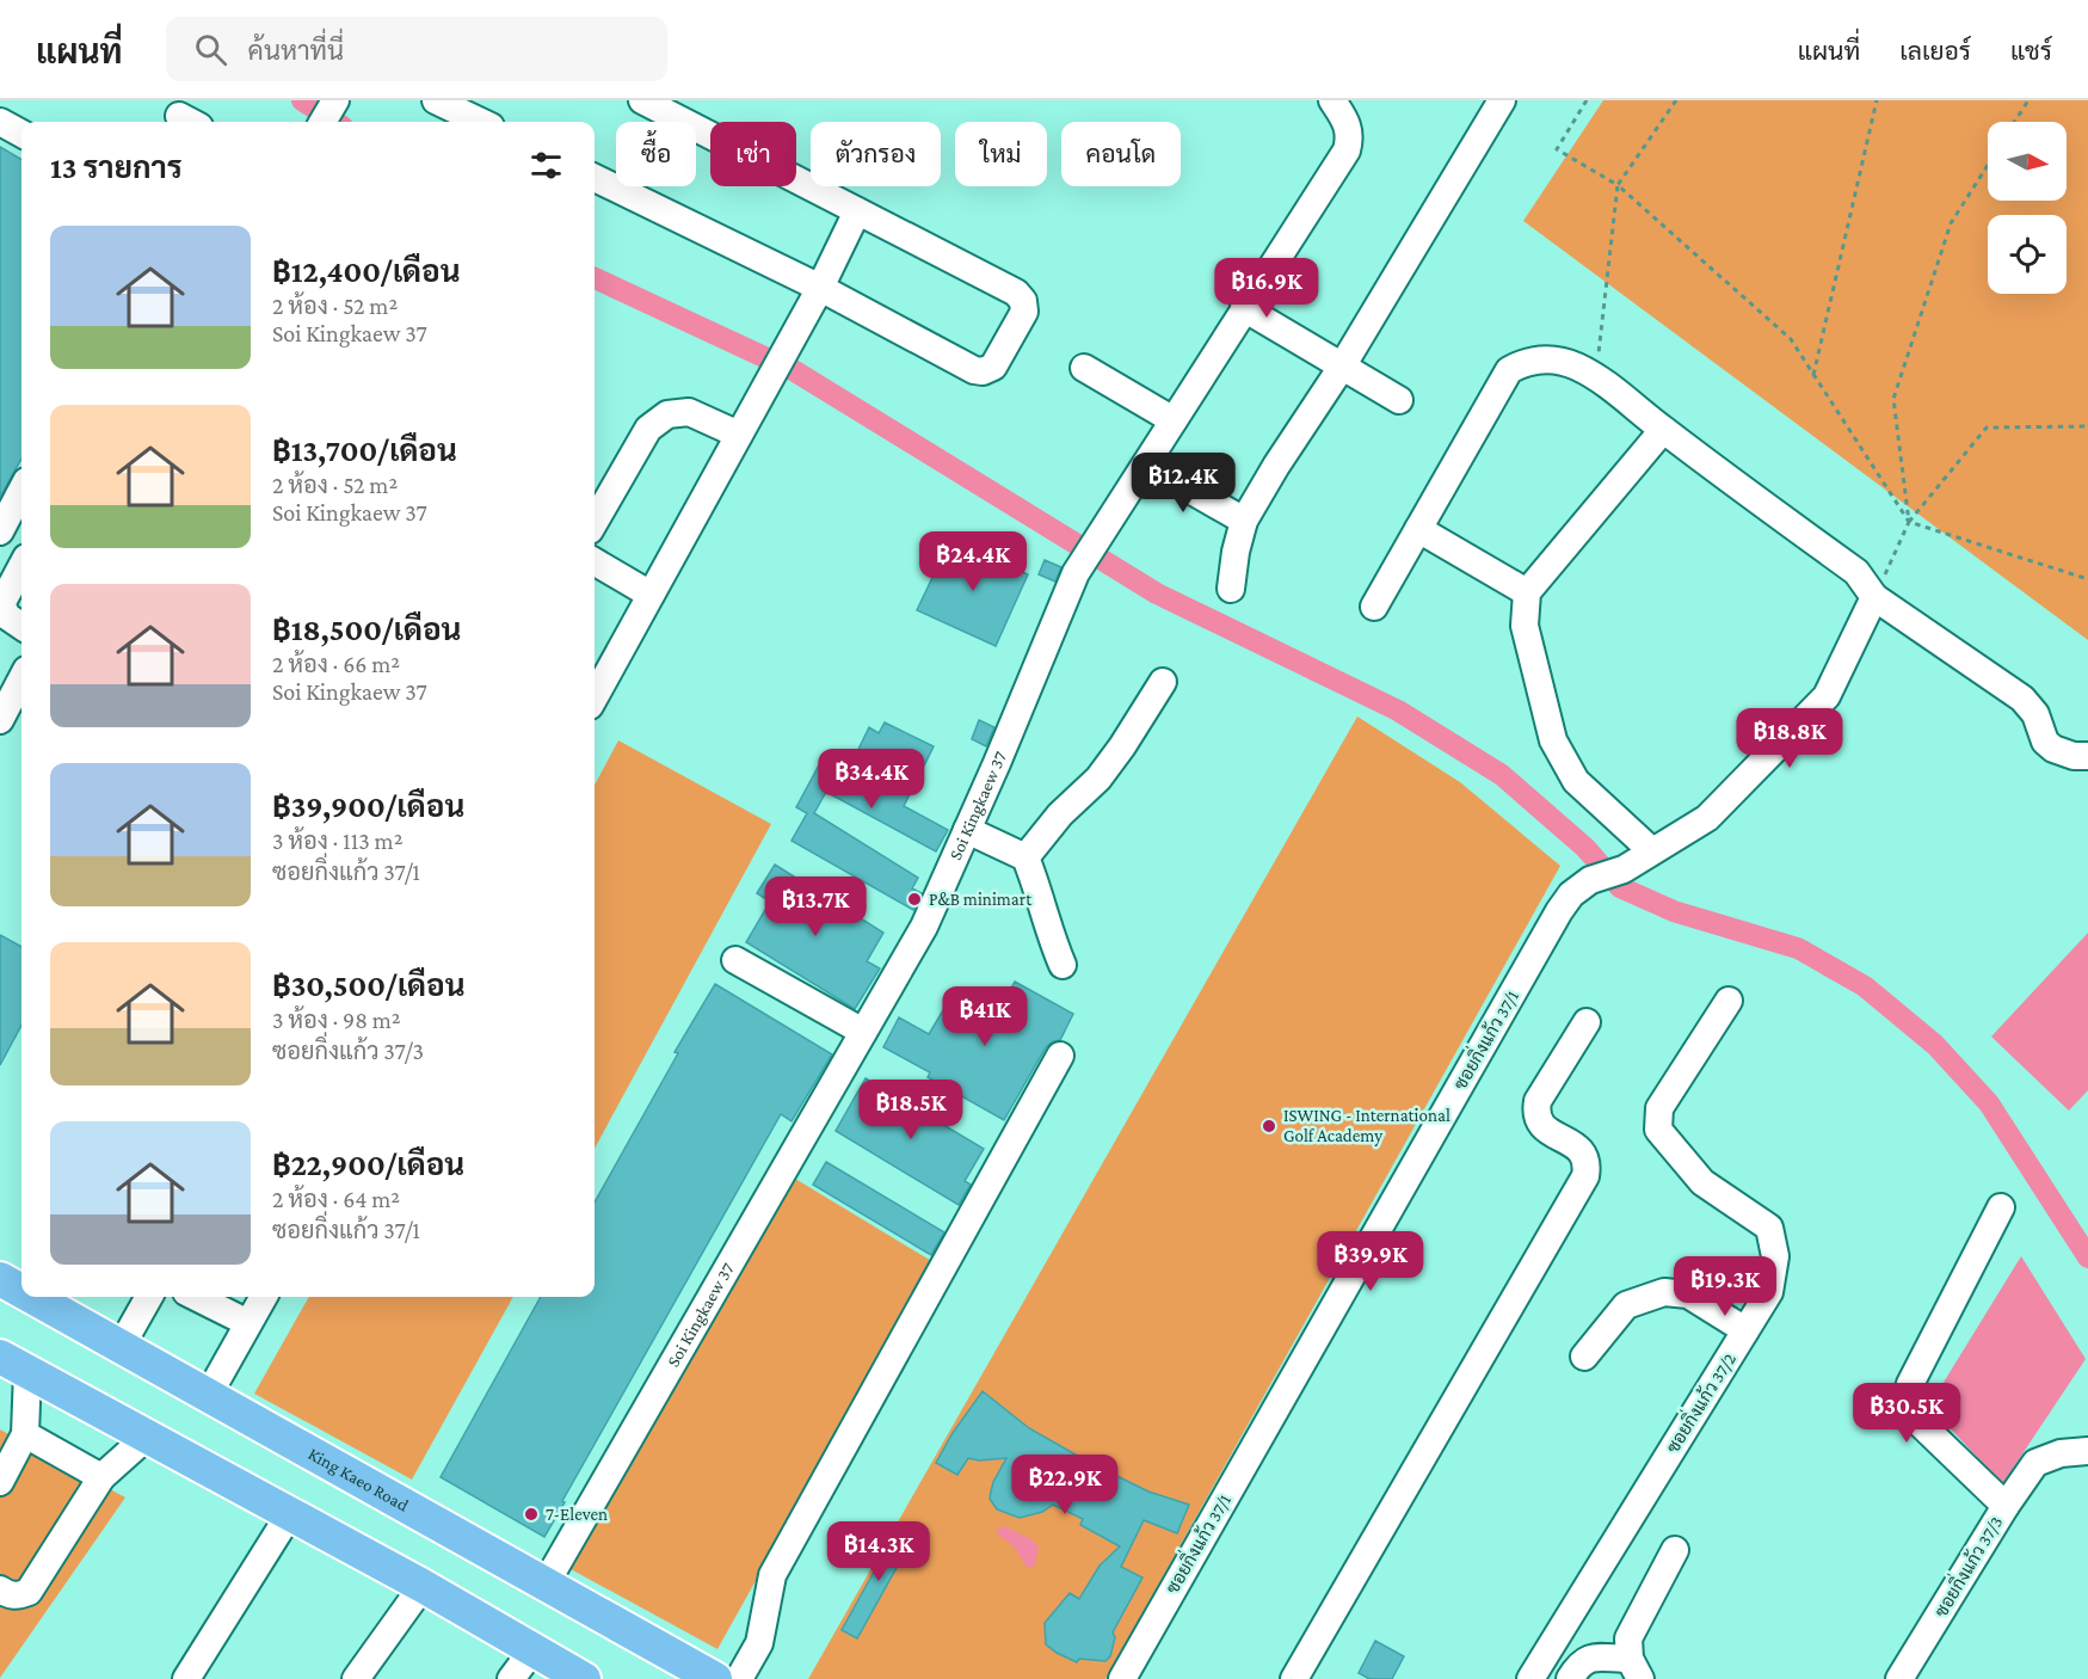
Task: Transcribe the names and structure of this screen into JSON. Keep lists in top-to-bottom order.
{
  "streets": {
    "main road": ["King Kaeo Road"],
    "street": [
      "Soi Kingkaew 37",
      "ซอยกิ่งแก้ว 37/1",
      "ซอยกิ่งแก้ว 37/2",
      "ซอยกิ่งแก้ว 37/3"
    ]
  },
  "crossings": [
    ["Soi Kingkaew 37", "King Kaeo Road"]
  ],
  "places": ["P&B minimart", "ISWING - International Golf Academy", "7-Eleven"],
  "north": "right",
  "page": {
    "header": "แผนที่",
    "search": "ค้นหาที่นี่",
    "nav": ["แผนที่", "เลเยอร์", "แชร์"],
    "chip": [
      "ซื้อ",
      "เช่า",
      "ตัวกรอง",
      "ใหม่",
      "คอนโด"
    ],
    "heading": "13 รายการ",
    "list": [
      {
        "name": "฿12,400/เดือน",
        "note": "2 ห้อง · 52 m² · Soi Kingkaew 37"
      },
      {
        "name": "฿13,700/เดือน",
        "note": "2 ห้อง · 52 m² · Soi Kingkaew 37"
      },
      {
        "name": "฿18,500/เดือน",
        "note": "2 ห้อง · 66 m² · Soi Kingkaew 37"
      },
      {
        "name": "฿39,900/เดือน",
        "note": "3 ห้อง · 113 m² · ซอยกิ่งแก้ว 37/1"
      },
      {
        "name": "฿30,500/เดือน",
        "note": "3 ห้อง · 98 m² · ซอยกิ่งแก้ว 37/3"
      },
      {
        "name": "฿22,900/เดือน",
        "note": "2 ห้อง · 64 m² · ซอยกิ่งแก้ว 37/1"
      }
    ],
    "price": [
      "฿16.9K",
      "฿12.4K",
      "฿24.4K",
      "฿18.8K",
      "฿34.4K",
      "฿13.7K",
      "฿41K",
      "฿18.5K",
      "฿39.9K",
      "฿19.3K",
      "฿30.5K",
      "฿22.9K",
      "฿14.3K"
    ]
  }
}
